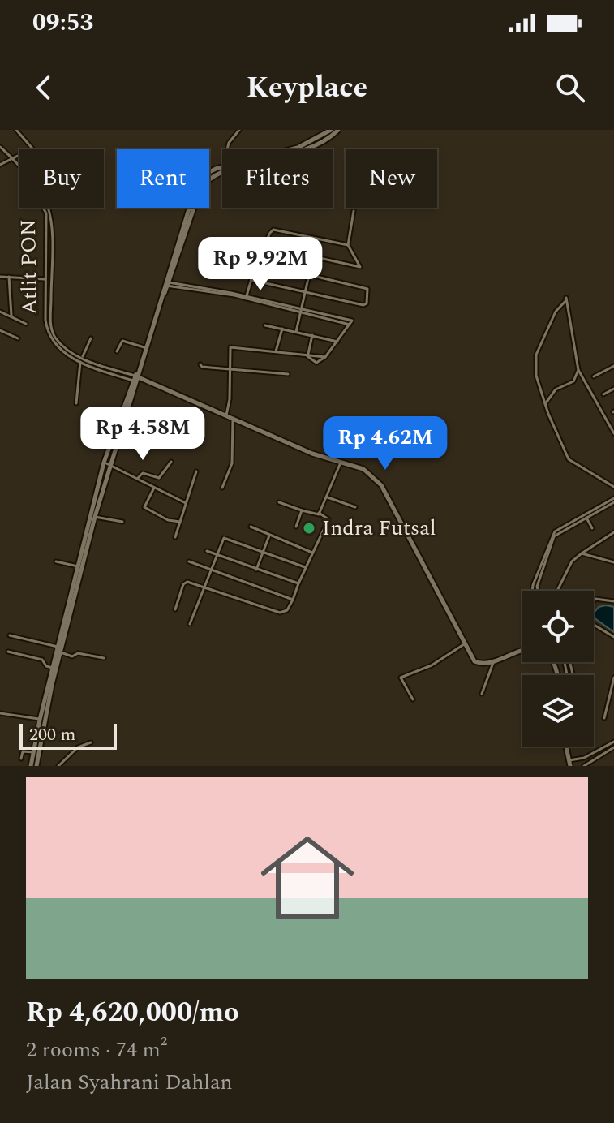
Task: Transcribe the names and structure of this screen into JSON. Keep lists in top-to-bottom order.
{
  "streets": {
    "street": ["Atlit PON"]
  },
  "places": ["Indra Futsal"],
  "scale_bar": "200 m",
  "page": {
    "status": "09:53",
    "header": "Keyplace",
    "chip": [
      "Buy",
      "Rent",
      "Filters",
      "New"
    ],
    "price": ["Rp 9.92M", "Rp 4.58M", "Rp 4.62M"],
    "scale": "200 m",
    "list": [
      {
        "name": "Rp 4,620,000/mo",
        "note": "2 rooms · 74 m² · Jalan Syahrani Dahlan"
      }
    ]
  }
}
